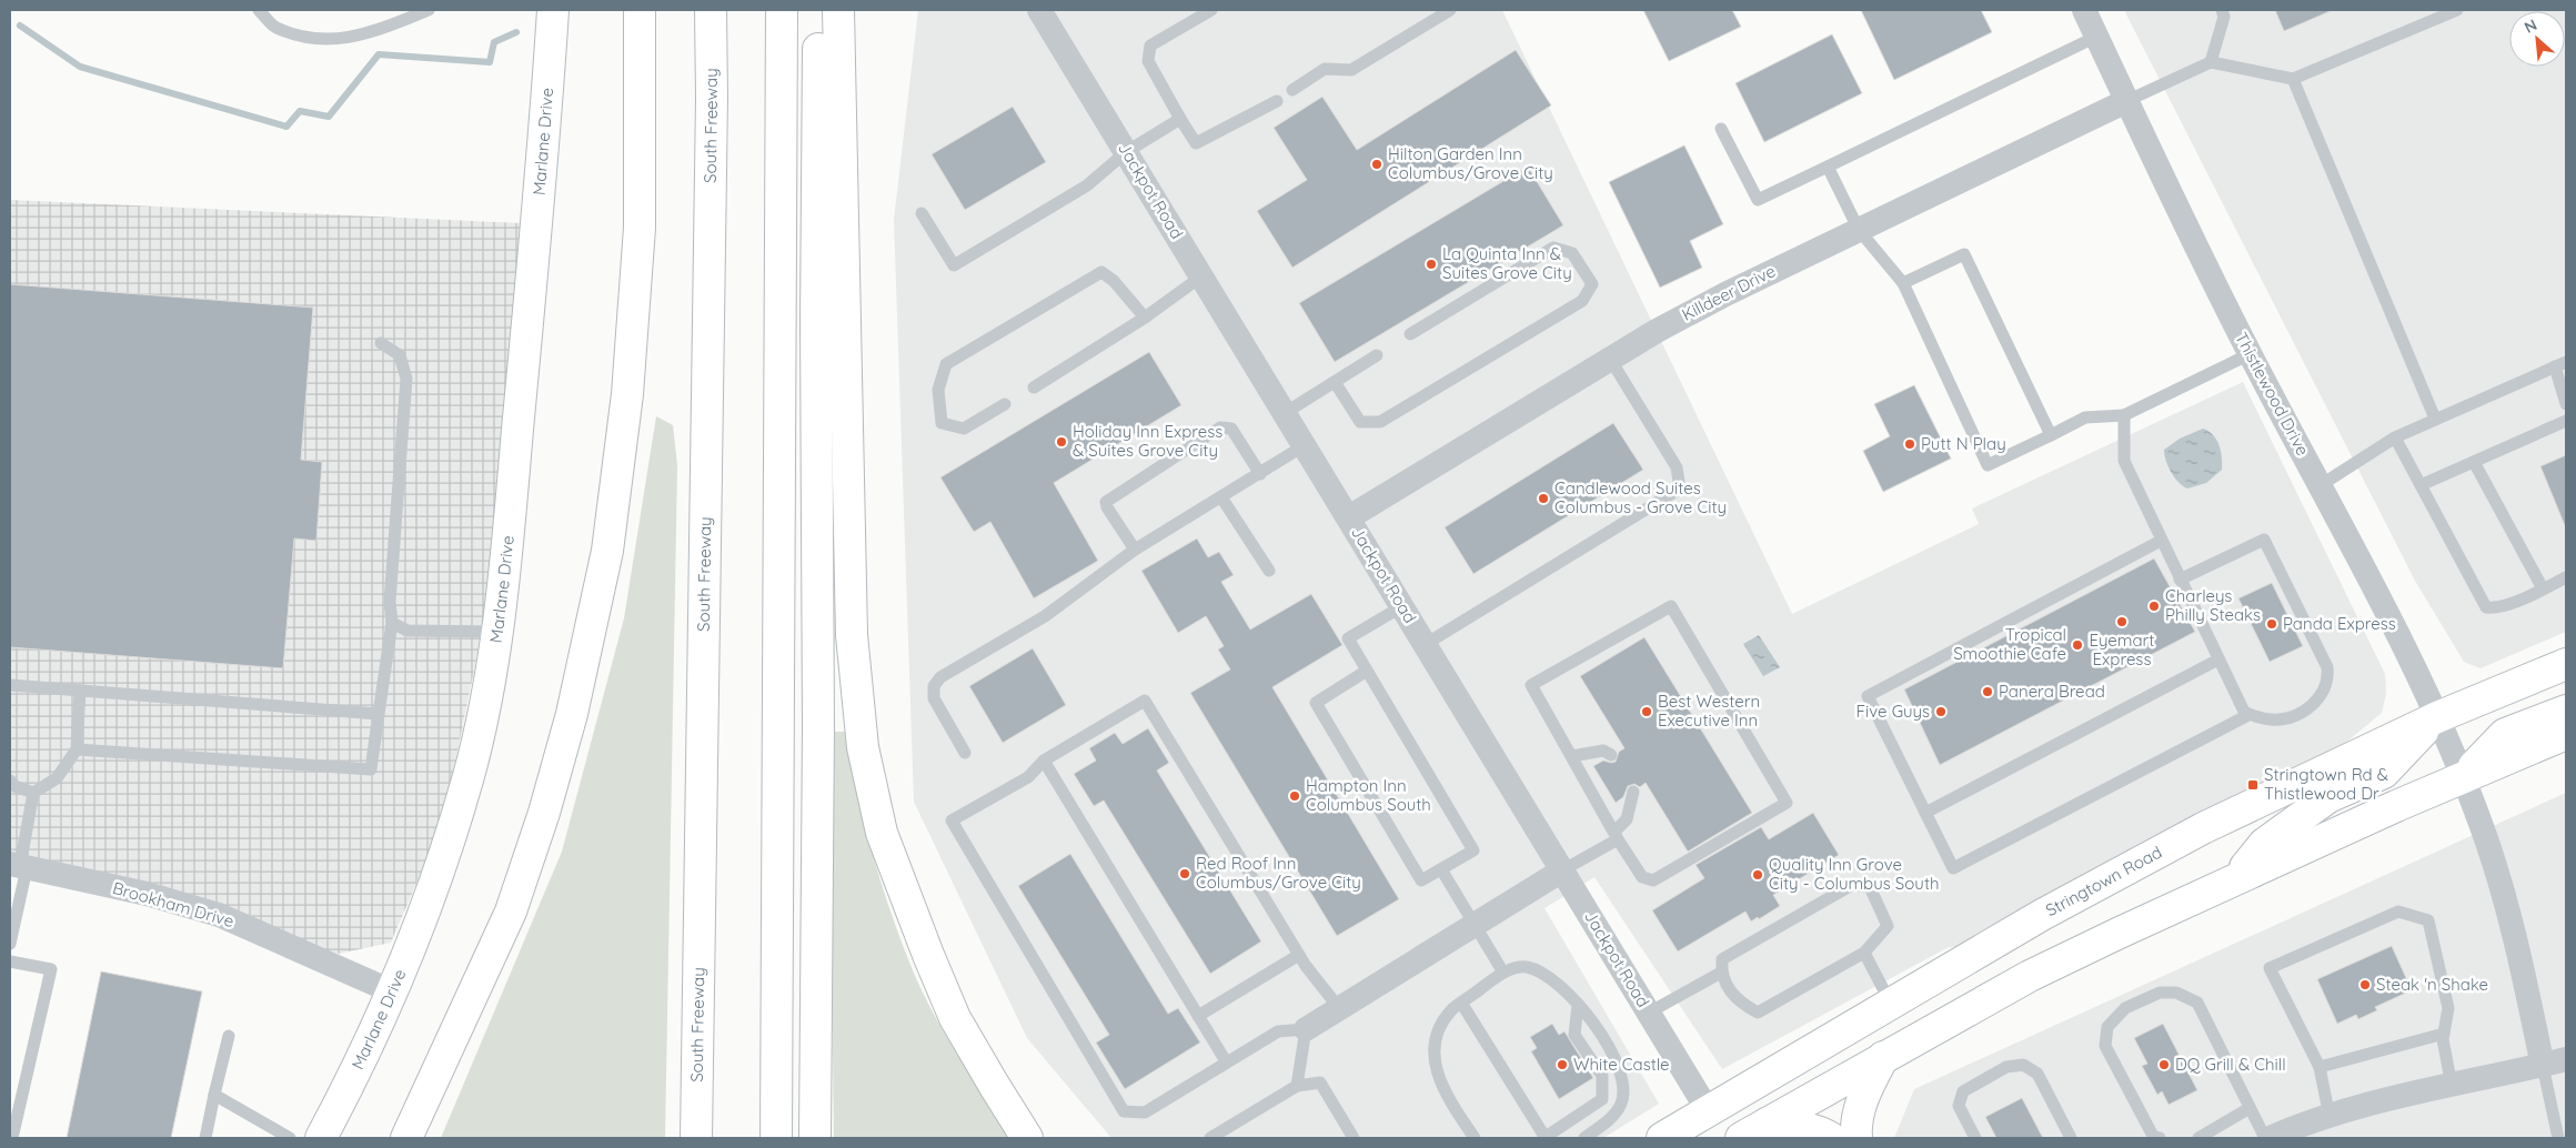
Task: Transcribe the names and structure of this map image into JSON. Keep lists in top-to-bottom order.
{
  "streets": {
    "main road": ["South Freeway", "Marlane Drive", "Stringtown Road"],
    "street": [
      "Jackpot Road",
      "Killdeer Drive",
      "Thistlewood Drive",
      "Brookham Drive"
    ]
  },
  "crossings": [
    ["Marlane Drive", "Brookham Drive"],
    ["Jackpot Road", "Killdeer Drive"],
    ["Jackpot Road", "Stringtown Road"],
    ["Killdeer Drive", "Thistlewood Drive"],
    ["Thistlewood Drive", "Stringtown Road"]
  ],
  "places": {
    "other": [
      "Hilton Garden Inn Columbus/Grove City",
      "La Quinta Inn & Suites Grove City",
      "Holiday Inn Express & Suites Grove City",
      "Putt N Play",
      "Candlewood Suites Columbus - Grove City",
      "Charleys Philly Steaks",
      "Eyemart Express",
      "Panda Express",
      "Tropical Smoothie Cafe",
      "Panera Bread",
      "Best Western Executive Inn",
      "Five Guys",
      "Hampton Inn Columbus South",
      "Red Roof Inn Columbus/Grove City",
      "Quality Inn Grove City - Columbus South",
      "Steak 'n Shake",
      "White Castle",
      "DQ Grill & Chill"
    ],
    "transit": ["Stringtown Rd & Thistlewood Dr"]
  },
  "north": "top left"
}
